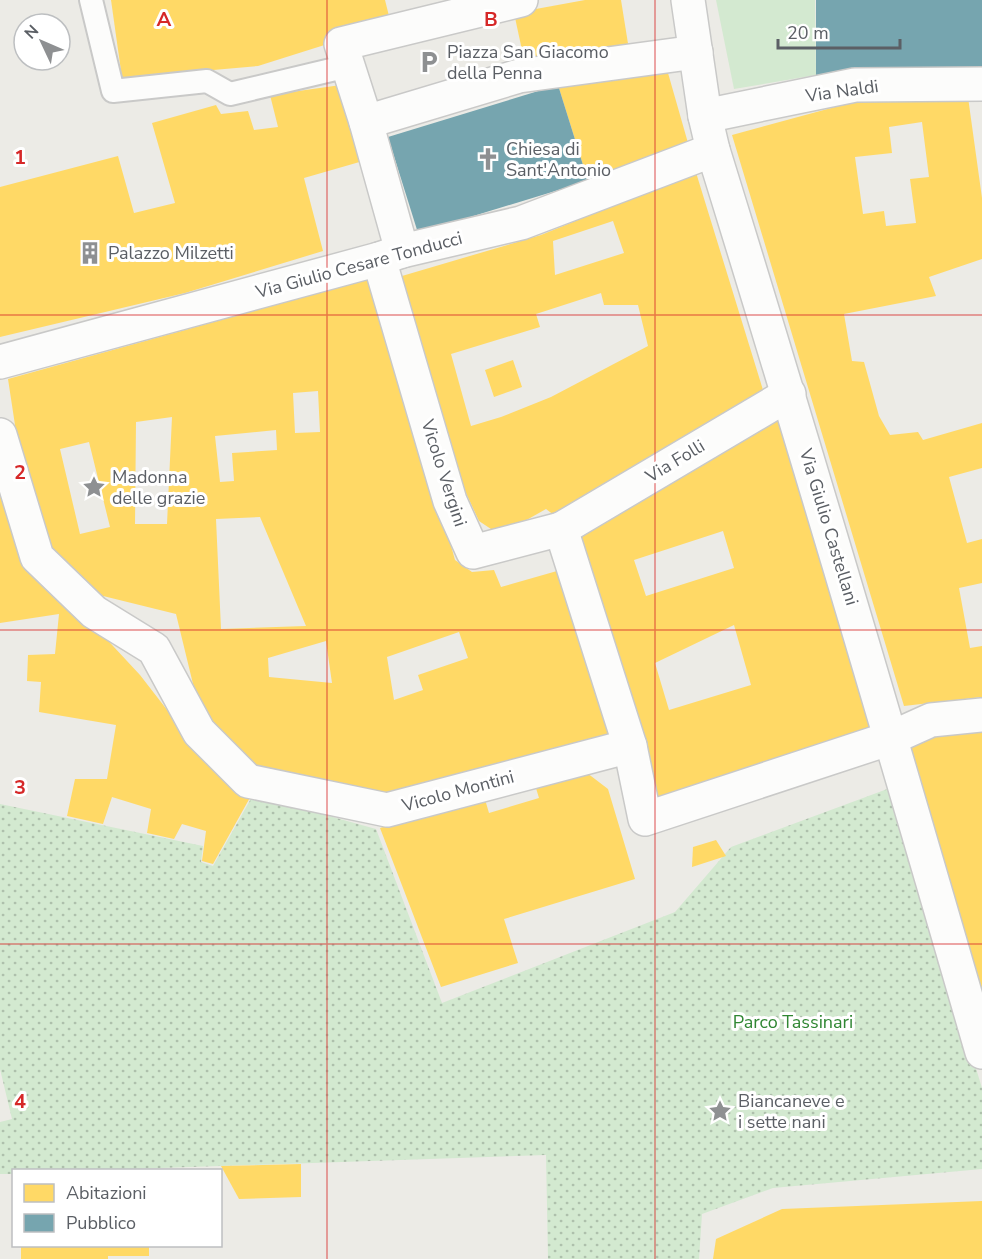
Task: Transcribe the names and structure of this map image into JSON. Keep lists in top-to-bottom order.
{
  "streets": {
    "street": [
      "Via Naldi",
      "Via Giulio Cesare Tonducci",
      "Via Folli",
      "Vicolo Vergini",
      "Via Giulio Castellani",
      "Vicolo Montini"
    ]
  },
  "crossings": [
    ["Via Naldi", "Via Giulio Castellani"],
    ["Via Giulio Cesare Tonducci", "Vicolo Vergini"],
    ["Via Giulio Cesare Tonducci", "Via Giulio Castellani"],
    ["Via Folli", "Vicolo Vergini"],
    ["Via Folli", "Via Giulio Castellani"]
  ],
  "parks": ["Parco Tassinari"],
  "places": {
    "parking": ["Piazza San Giacomo della Penna"],
    "church": ["Chiesa di Sant'Antonio"],
    "building": ["Palazzo Milzetti"],
    "place": ["Madonna delle grazie", "Biancaneve e i sette nani"]
  },
  "legend": ["Abitazioni", "Pubblico"],
  "scale_bar": "20 m",
  "north": "top left",
  "grid": {
    "columns": ["A", "B"],
    "rows": [
      "1",
      "2",
      "3",
      "4"
    ]
  }
}
